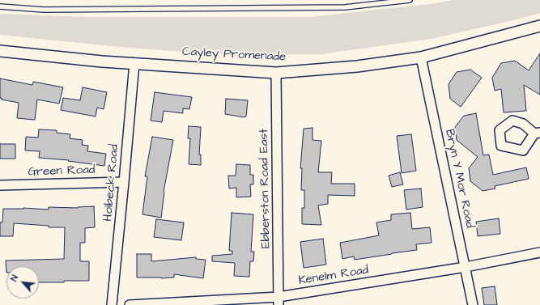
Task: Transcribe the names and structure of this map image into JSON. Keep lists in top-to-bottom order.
{
  "streets": {
    "street": [
      "Cayley Promenade",
      "Green Road",
      "Bryn Y Mor Road",
      "Holbeck Road",
      "Ebberston Road East",
      "Kenelm Road"
    ]
  },
  "crossings": [
    ["Cayley Promenade", "Bryn Y Mor Road"],
    ["Cayley Promenade", "Holbeck Road"],
    ["Cayley Promenade", "Ebberston Road East"],
    ["Green Road", "Holbeck Road"],
    ["Bryn Y Mor Road", "Kenelm Road"],
    ["Ebberston Road East", "Kenelm Road"]
  ],
  "north": "top left"
}
